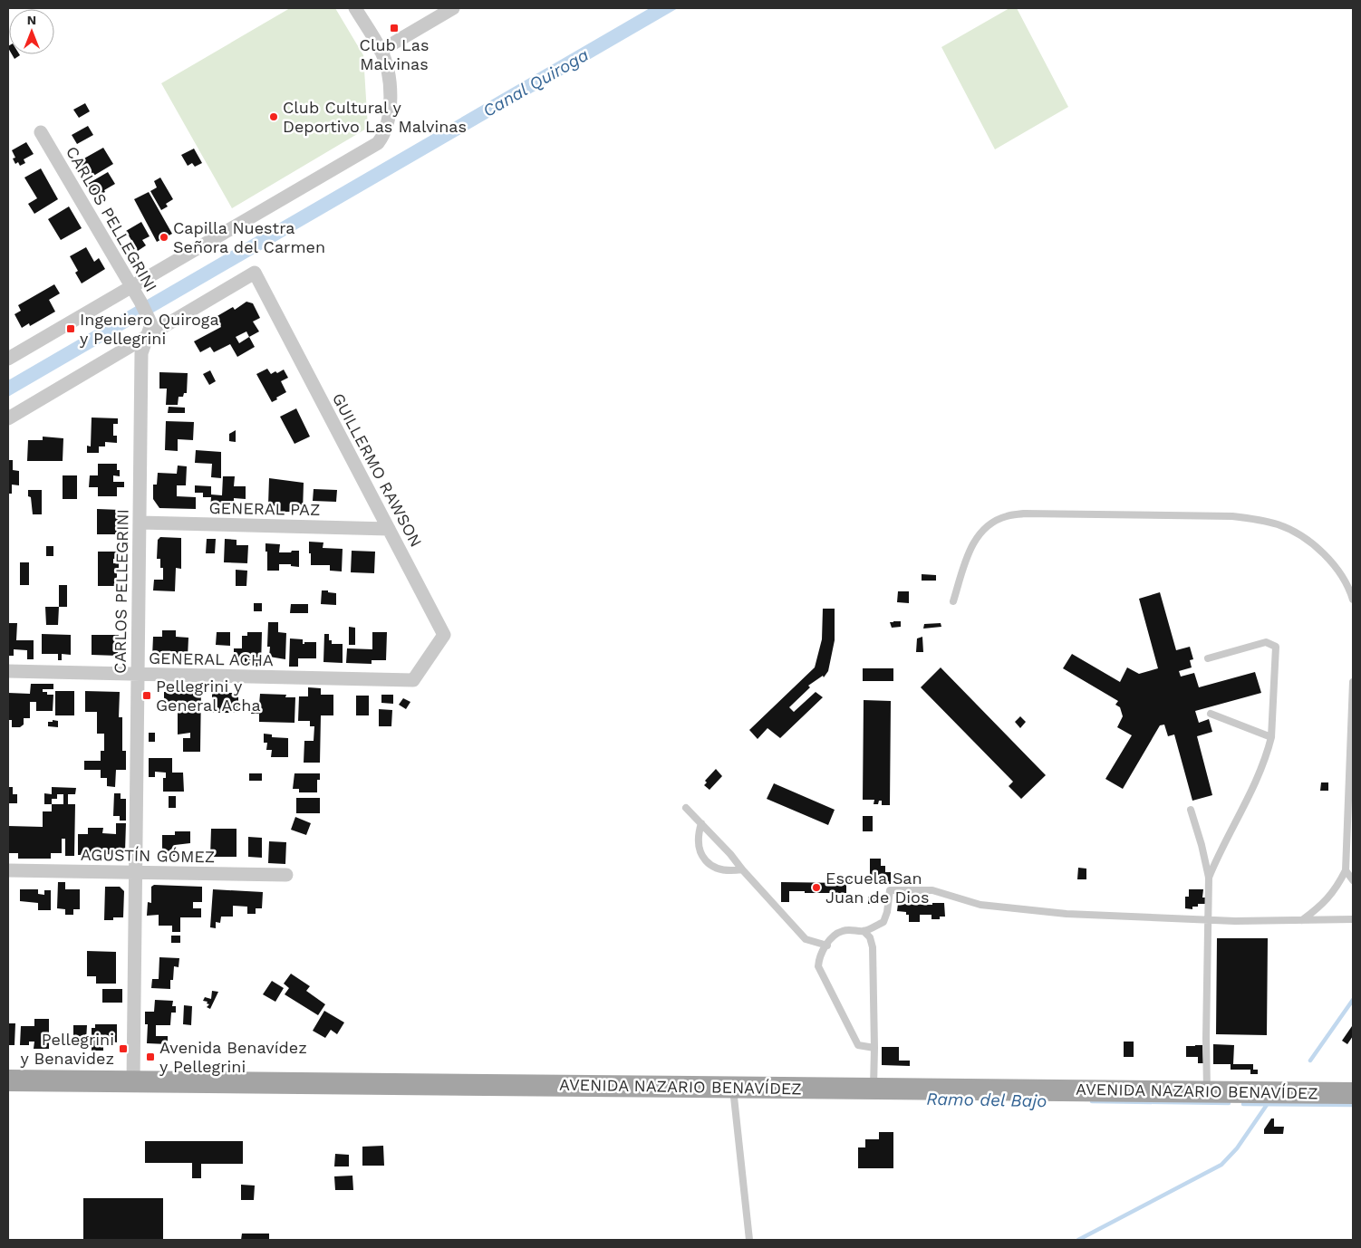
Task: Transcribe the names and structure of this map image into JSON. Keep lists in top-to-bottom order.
{
  "streets": {
    "main road": ["AVENIDA NAZARIO BENAVÍDEZ"],
    "street": [
      "CARLOS PELLEGRINI",
      "GUILLERMO RAWSON",
      "GENERAL PAZ",
      "GENERAL ACHA",
      "AGUSTÍN GÓMEZ"
    ]
  },
  "crossings": [
    ["CARLOS PELLEGRINI", "GUILLERMO RAWSON"],
    ["CARLOS PELLEGRINI", "GENERAL PAZ"],
    ["CARLOS PELLEGRINI", "GENERAL ACHA"],
    ["CARLOS PELLEGRINI", "AGUSTÍN GÓMEZ"],
    ["CARLOS PELLEGRINI", "AVENIDA NAZARIO BENAVÍDEZ"],
    ["GUILLERMO RAWSON", "GENERAL PAZ"],
    ["GUILLERMO RAWSON", "GENERAL ACHA"]
  ],
  "water": ["Canal Quiroga", "Ramo del Bajo"],
  "places": {
    "transit": [
      "Club Las Malvinas",
      "Ingeniero Quiroga y Pellegrini",
      "Pellegrini y General Acha",
      "Pellegrini y Benavidez",
      "Avenida Benavídez y Pellegrini"
    ],
    "other": ["Club Cultural y Deportivo Las Malvinas", "Capilla Nuestra Señora del Carmen", "Escuela San Juan de Dios"]
  },
  "north": "top"
}
